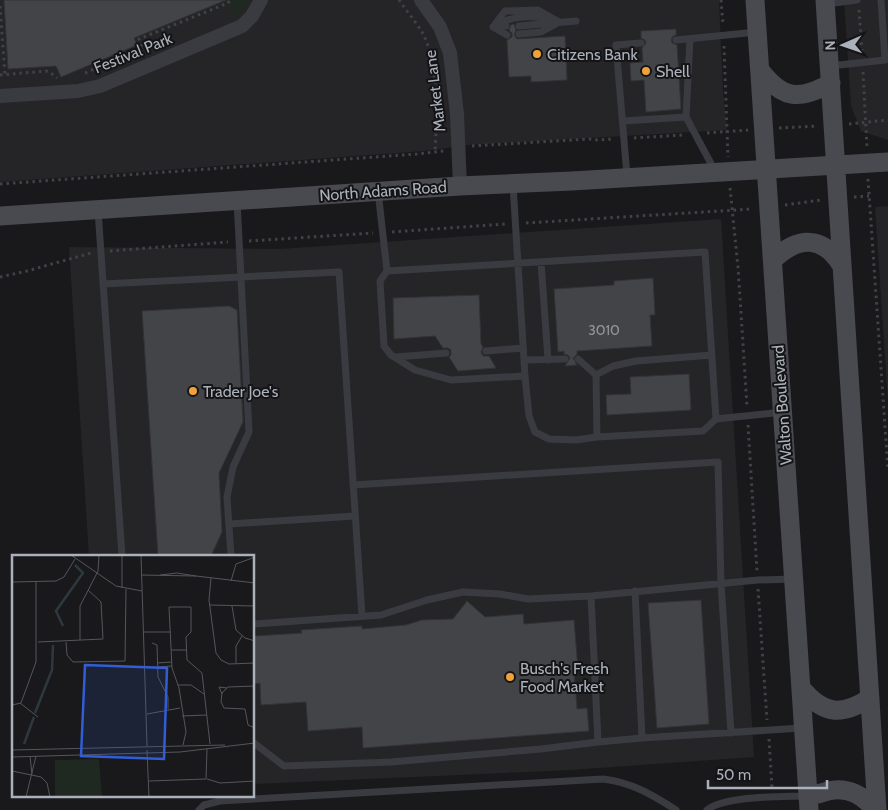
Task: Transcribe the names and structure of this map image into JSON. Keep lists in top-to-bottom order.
{
  "streets": {
    "main road": ["North Adams Road", "Walton Boulevard"],
    "street": ["Festival Park", "Market Lane"]
  },
  "crossings": [
    ["Market Lane", "North Adams Road"],
    ["North Adams Road", "Walton Boulevard"]
  ],
  "places": [
    "Citizens Bank",
    "Shell",
    "Trader Joe's",
    "Busch's Fresh Food Market"
  ],
  "house_numbers": ["3010"],
  "scale_bar": "50 m",
  "north": "left"
}
